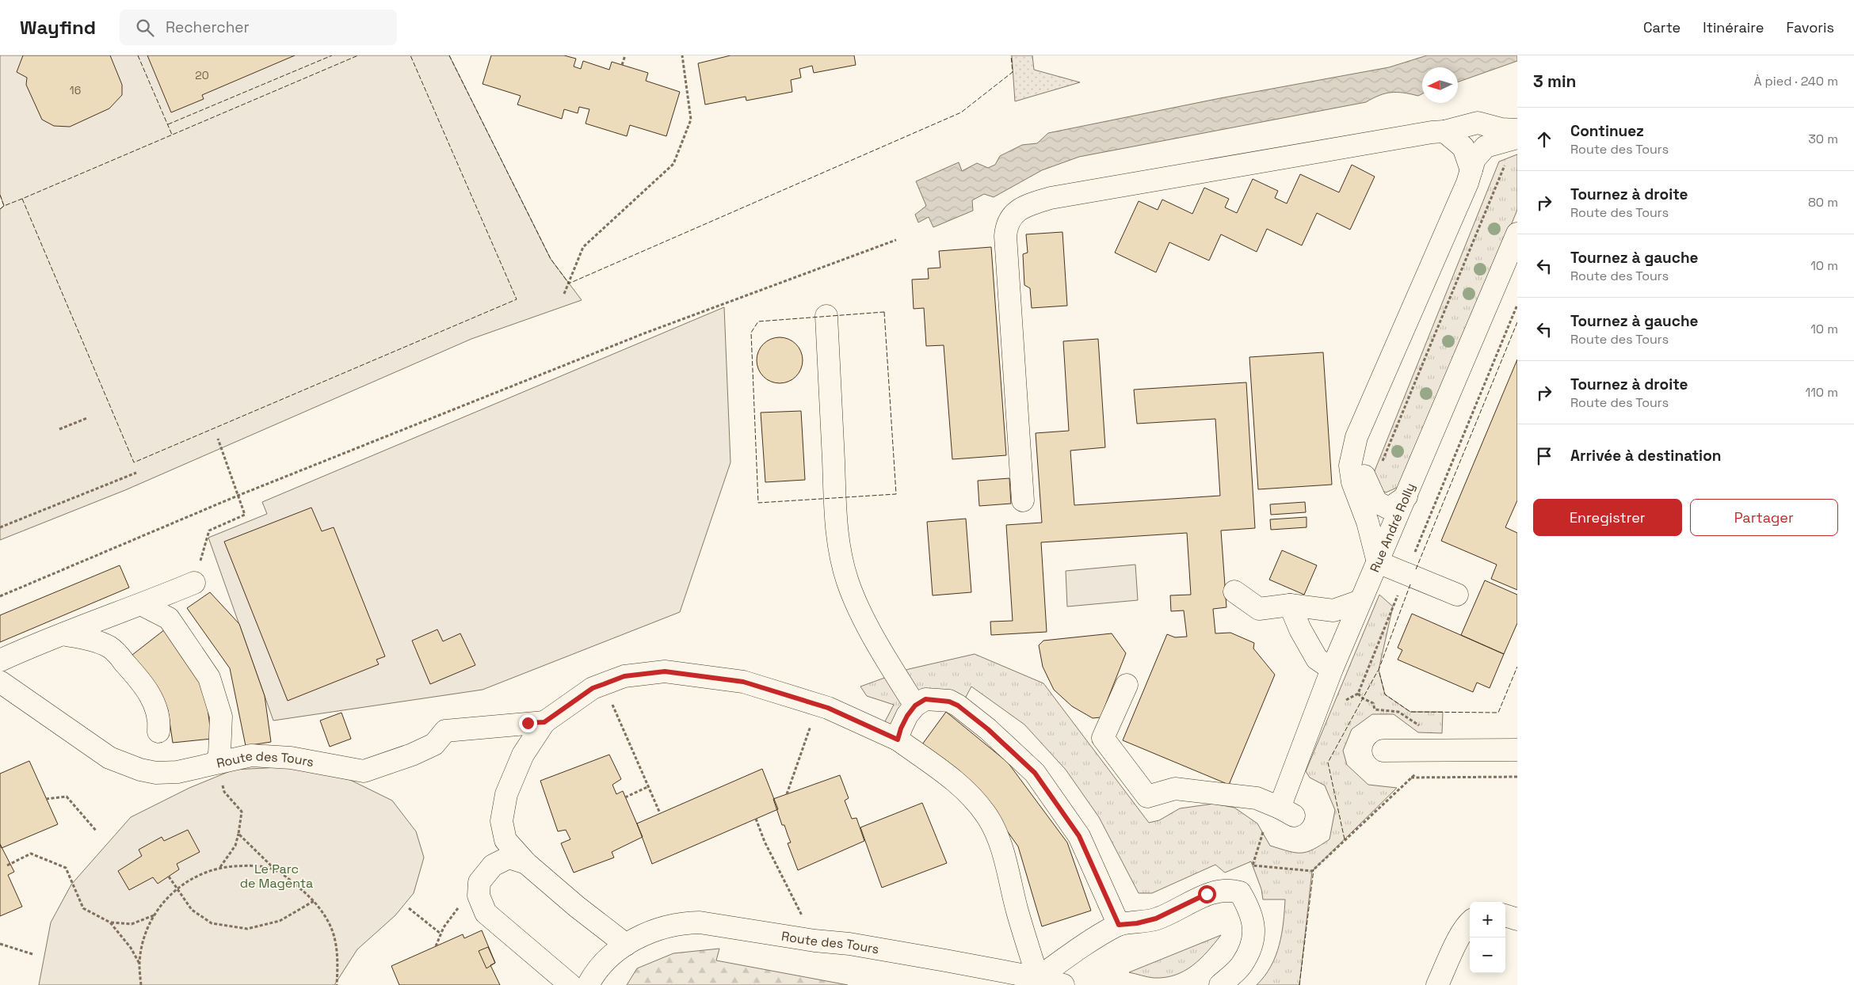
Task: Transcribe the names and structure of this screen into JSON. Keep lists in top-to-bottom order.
{
  "streets": {
    "street": ["Rue André Rolly", "Route des Tours"]
  },
  "parks": ["Le Parc de Magenta"],
  "house_numbers": ["20", "16"],
  "north": "left",
  "page": {
    "header": "Wayfind",
    "search": "Rechercher",
    "nav": ["Carte", "Itinéraire", "Favoris"],
    "heading": ["3 min", "À pied · 240 m"],
    "list": [
      ["Continuez", "Route des Tours", "30 m"],
      ["Tournez à droite", "Route des Tours", "80 m"],
      ["Tournez à gauche", "Route des Tours", "10 m"],
      ["Tournez à gauche", "Route des Tours", "10 m"],
      ["Tournez à droite", "Route des Tours", "110 m"],
      "Arrivée à destination"
    ],
    "buttons": ["Enregistrer", "Partager"],
    "map_buttons": ["+", "−"]
  }
}
